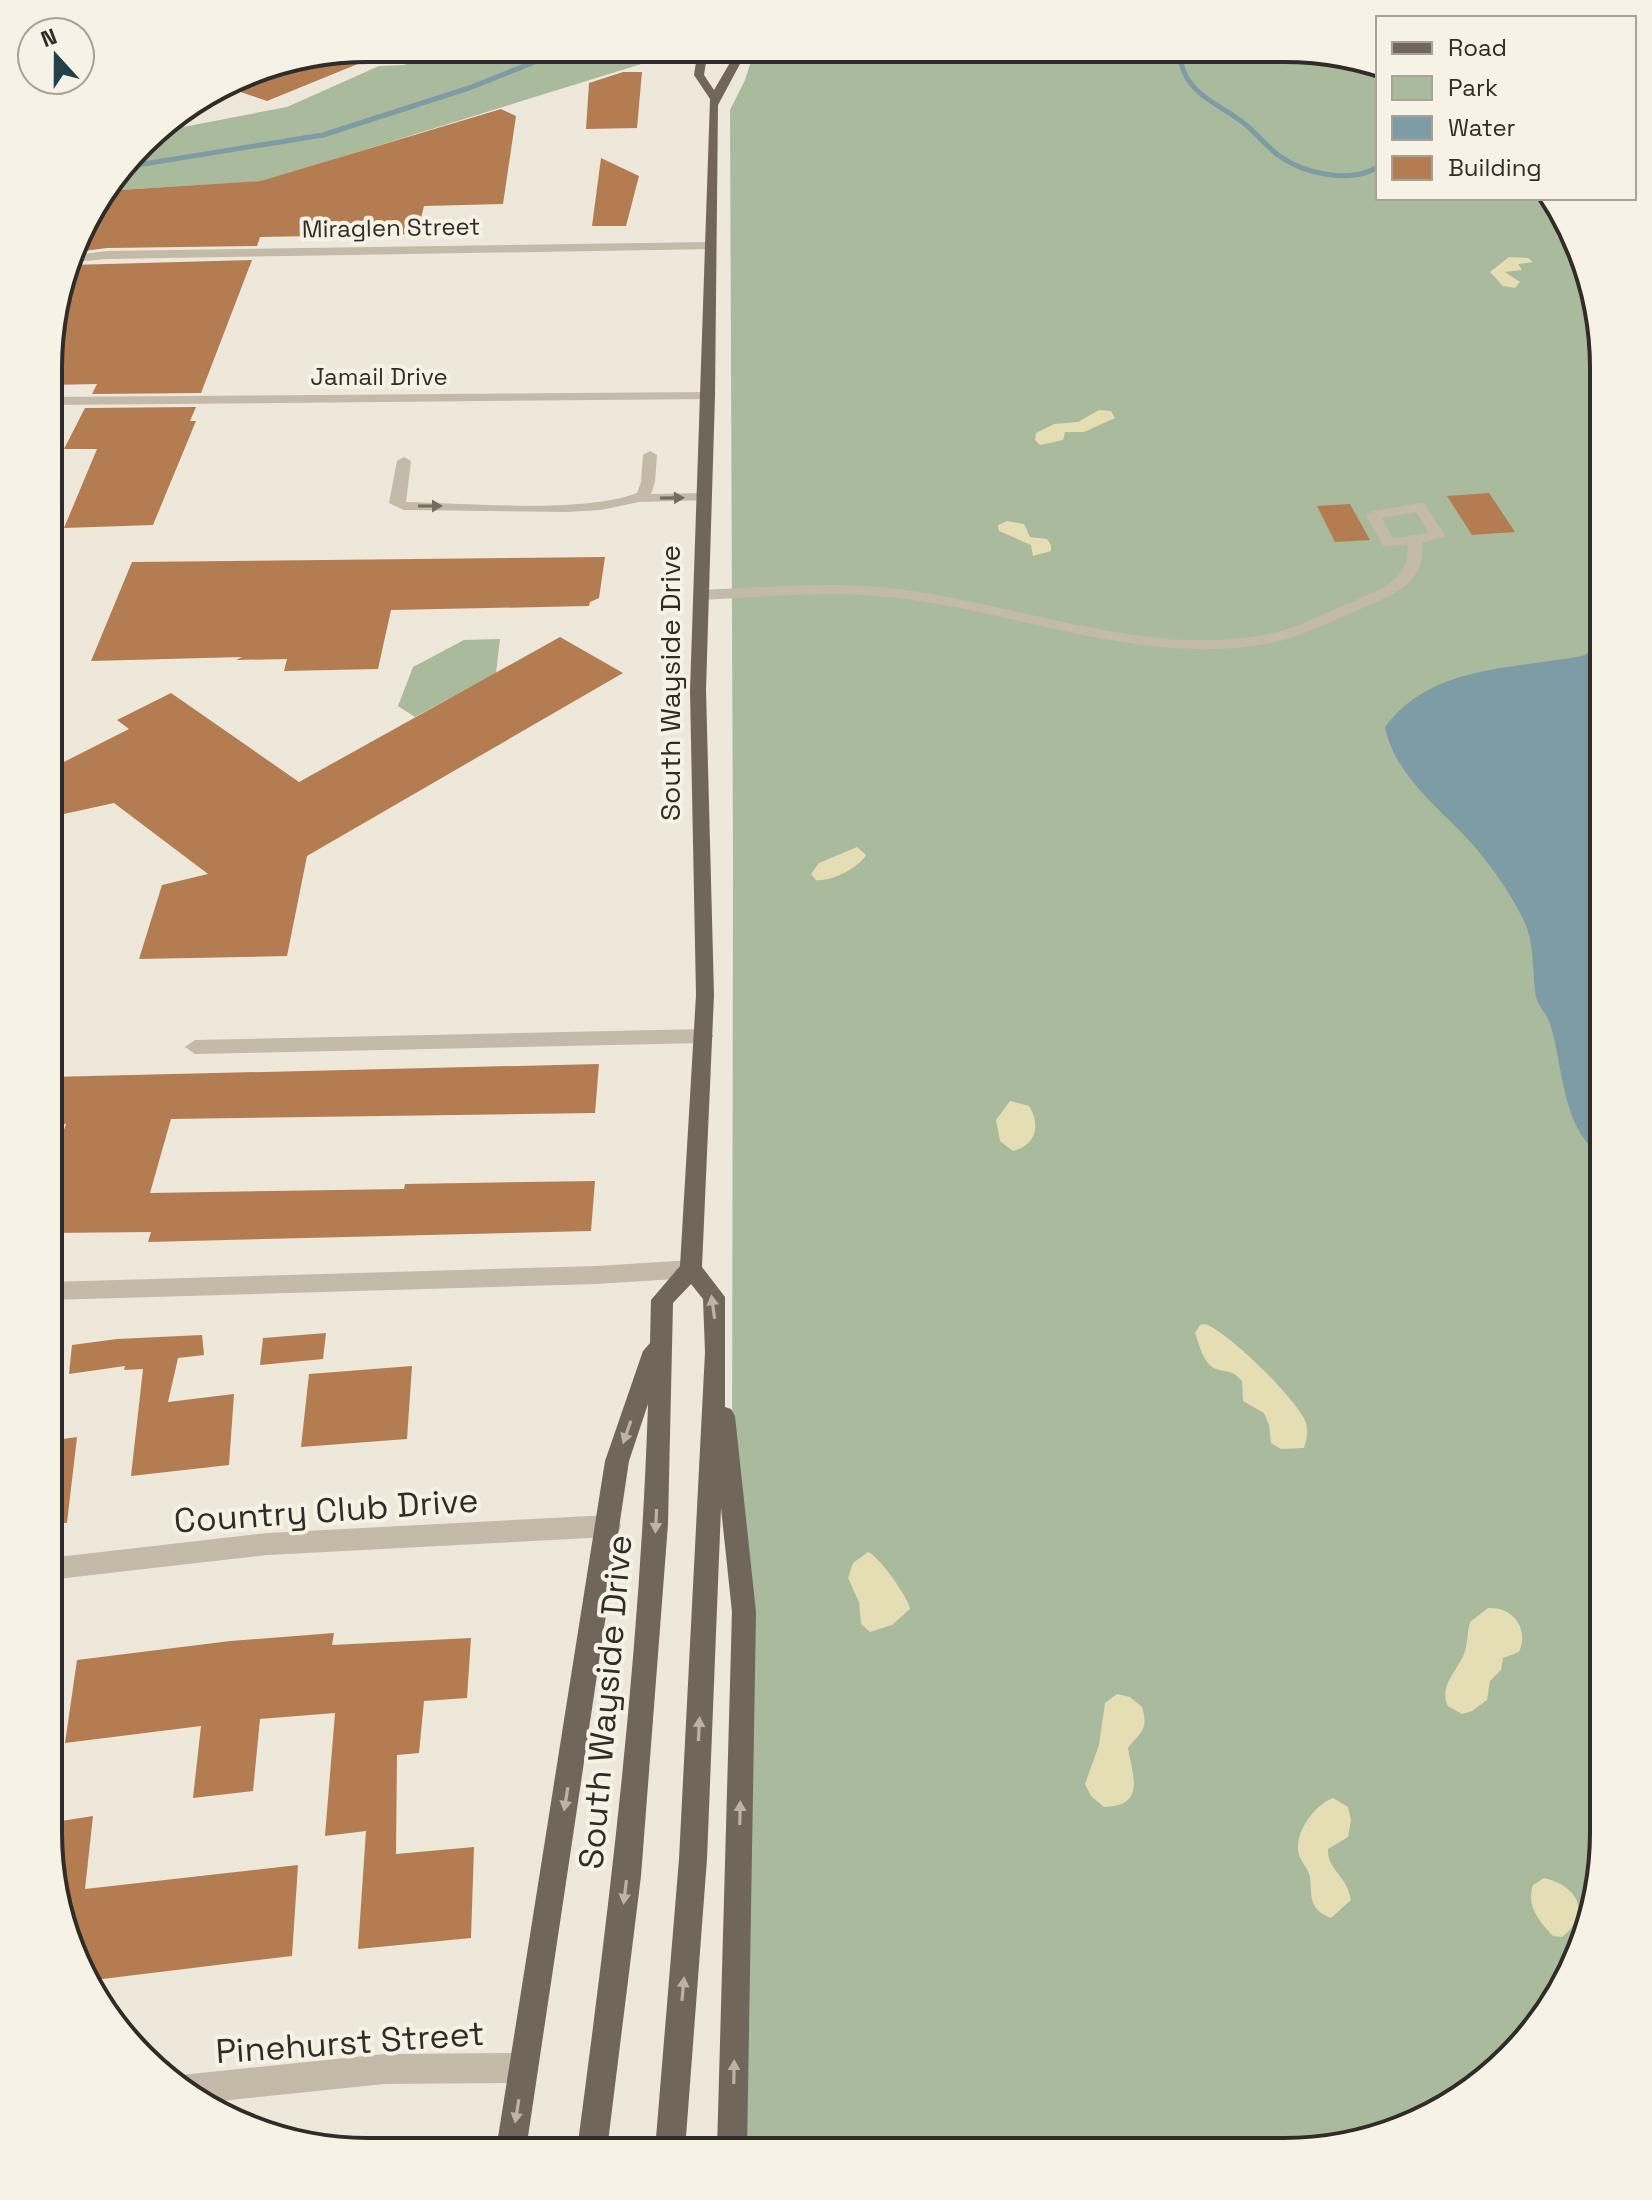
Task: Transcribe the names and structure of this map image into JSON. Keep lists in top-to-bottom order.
{
  "streets": {
    "main road": ["South Wayside Drive"],
    "street": [
      "Miraglen Street",
      "Jamail Drive",
      "Country Club Drive",
      "Pinehurst Street"
    ]
  },
  "crossings": [
    ["Miraglen Street", "South Wayside Drive"],
    ["Jamail Drive", "South Wayside Drive"]
  ],
  "legend": [
    "Road",
    "Park",
    "Water",
    "Building"
  ],
  "north": "top"
}
